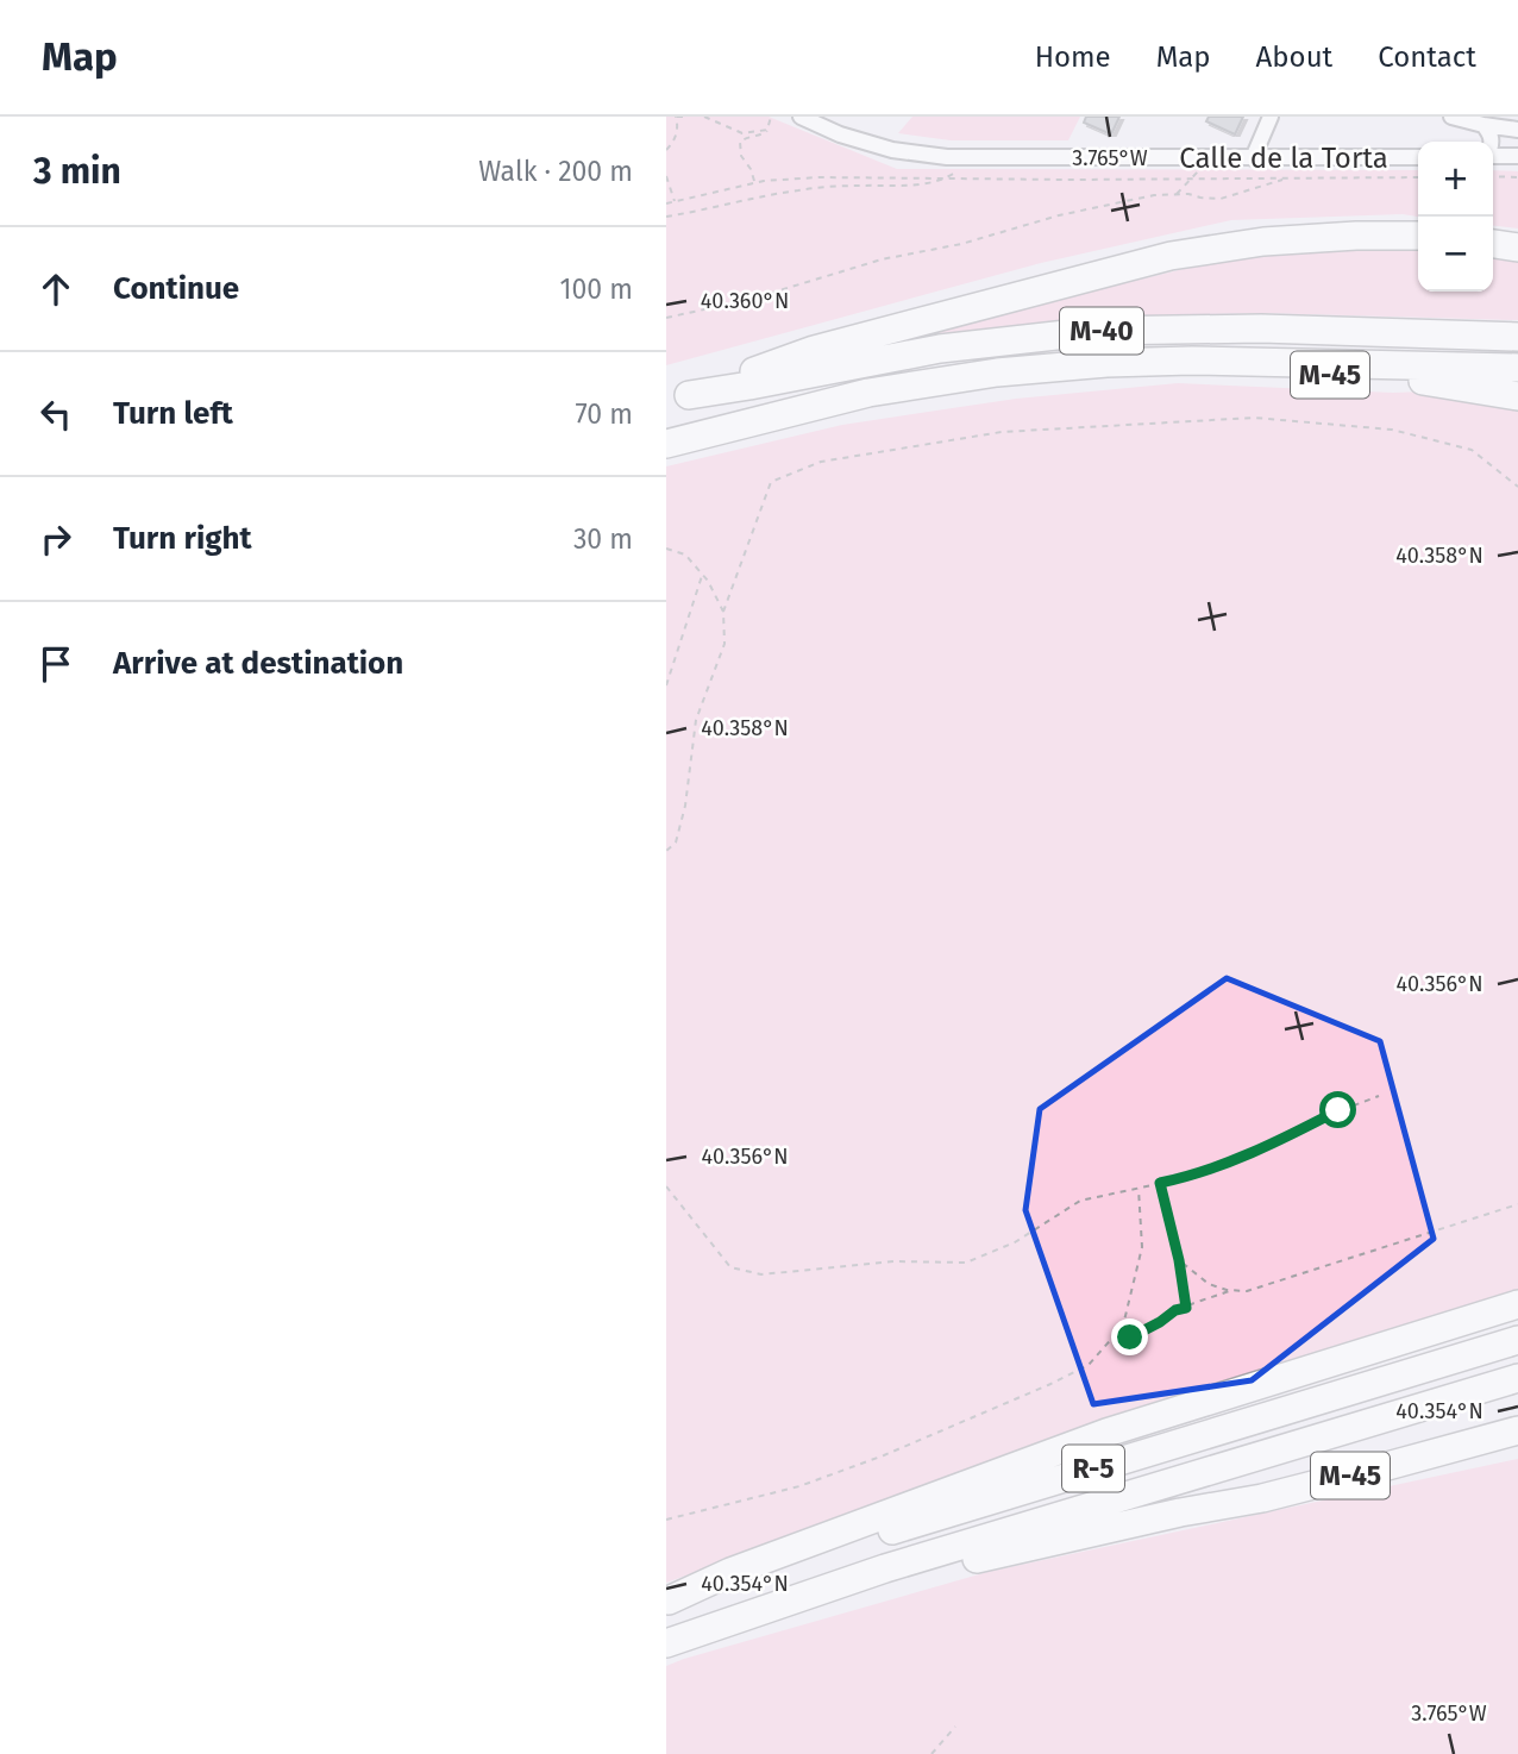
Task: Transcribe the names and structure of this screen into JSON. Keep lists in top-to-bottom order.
{
  "streets": {
    "highway": ["M-40", "M-45", "R-5"],
    "street": ["Calle de la Torta"]
  },
  "crossings": [
    ["M-40", "M-45"]
  ],
  "page": {
    "header": "Map",
    "nav": [
      "Home",
      "Map",
      "About",
      "Contact"
    ],
    "heading": ["3 min", "Walk · 200 m"],
    "map_buttons": ["+", "−"],
    "list": [
      ["Continue", "100 m"],
      ["Turn left", "70 m"],
      ["Turn right", "30 m"],
      "Arrive at destination"
    ]
  },
  "coordinates": [
    "3.765°W",
    "40.360°N",
    "40.358°N",
    "40.356°N",
    "40.354°N"
  ]
}
